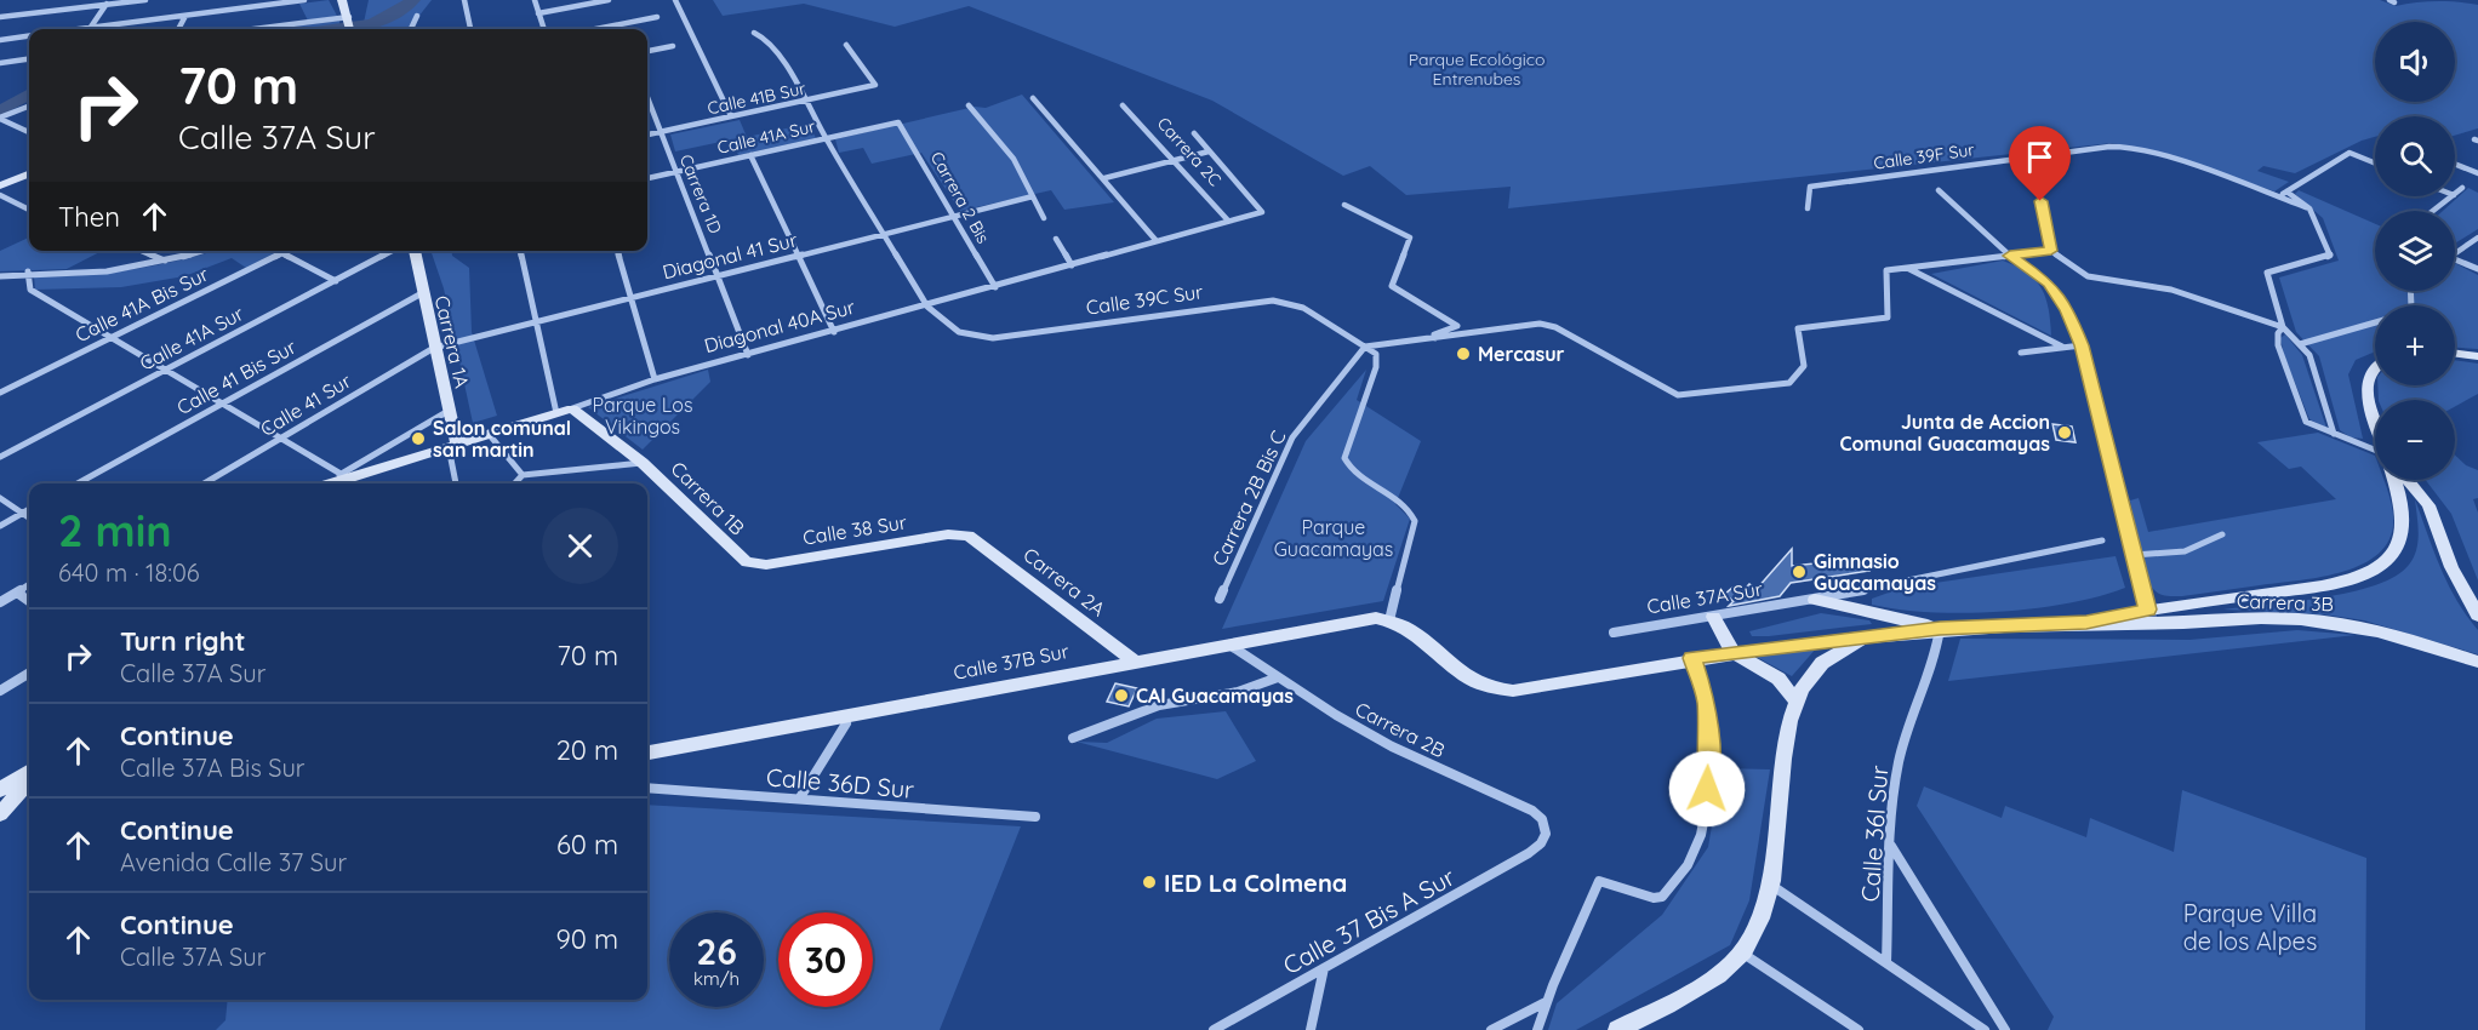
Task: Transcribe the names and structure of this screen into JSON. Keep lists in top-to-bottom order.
{
  "streets": {
    "main road": [
      "Diagonal 40A Sur",
      "Carrera 1A",
      "Carrera 1B",
      "Calle 38 Sur",
      "Carrera 2A",
      "Carrera 3B",
      "Calle 37B Sur"
    ],
    "street": [
      "Calle 41B Sur",
      "Calle 41A Sur",
      "Carrera 2C",
      "Calle 39F Sur",
      "Carrera 1D",
      "Carrera 2 Bis",
      "Diagonal 41 Sur",
      "Calle 39C Sur",
      "Calle 41A Bis Sur",
      "Calle 41 Bis Sur",
      "Calle 41 Sur",
      "Carrera 2B Bis C",
      "Calle 37A Sur",
      "Carrera 2B",
      "Calle 36D Sur",
      "Calle 36I Sur",
      "Calle 37 Bis A Sur"
    ]
  },
  "crossings": [
    ["Calle 41B Sur", "Carrera 1D"],
    ["Calle 41B Sur", "Calle 39C Sur"],
    ["Calle 41A Sur", "Carrera 1D"],
    ["Calle 41A Sur", "Carrera 2 Bis"],
    ["Calle 41A Sur", "Calle 39C Sur"],
    ["Carrera 2C", "Diagonal 40A Sur"],
    ["Carrera 1D", "Diagonal 41 Sur"],
    ["Carrera 1D", "Diagonal 40A Sur"],
    ["Carrera 2 Bis", "Diagonal 41 Sur"],
    ["Carrera 2 Bis", "Diagonal 40A Sur"],
    ["Diagonal 41 Sur", "Calle 39C Sur"],
    ["Diagonal 41 Sur", "Carrera 1A"],
    ["Diagonal 41 Sur", "Calle 41 Sur"],
    ["Calle 39C Sur", "Diagonal 40A Sur"],
    ["Calle 39C Sur", "Carrera 2B Bis C"],
    ["Diagonal 40A Sur", "Carrera 1A"],
    ["Diagonal 40A Sur", "Carrera 1B"],
    ["Carrera 1A", "Calle 41 Bis Sur"],
    ["Carrera 1A", "Calle 41 Sur"],
    ["Carrera 1B", "Calle 38 Sur"],
    ["Calle 38 Sur", "Carrera 2A"],
    ["Carrera 2A", "Calle 37B Sur"],
    ["Calle 37B Sur", "Carrera 2B"],
    ["Carrera 2B", "Calle 37 Bis A Sur"]
  ],
  "parks": [
    "Parque Ecológico Entrenubes",
    "Parque Los Vikingos",
    "Parque Guacamayas",
    "Parque Villa de los Alpes"
  ],
  "places": [
    "Mercasur",
    "Junta de Accion Comunal Guacamayas",
    "Salon comunal san martin",
    "Gimnasio Guacamayas",
    "CAI Guacamayas",
    "IED La Colmena"
  ],
  "page": {
    "map_buttons": ["+", "−"],
    "turn": ["70 m", "Calle 37A Sur"],
    "then": "Then",
    "heading": ["2 min", "640 m · 18:06"],
    "list": [
      {
        "name": "Turn right",
        "note": "Calle 37A Sur",
        "value": "70 m"
      },
      {
        "name": "Continue",
        "note": "Calle 37A Bis Sur",
        "value": "20 m"
      },
      {
        "name": "Continue",
        "note": "Avenida Calle 37 Sur",
        "value": "60 m"
      },
      {
        "name": "Continue",
        "note": "Calle 37A Sur",
        "value": "90 m"
      }
    ],
    "speed": "26 km/h",
    "limit": "30"
  }
}
